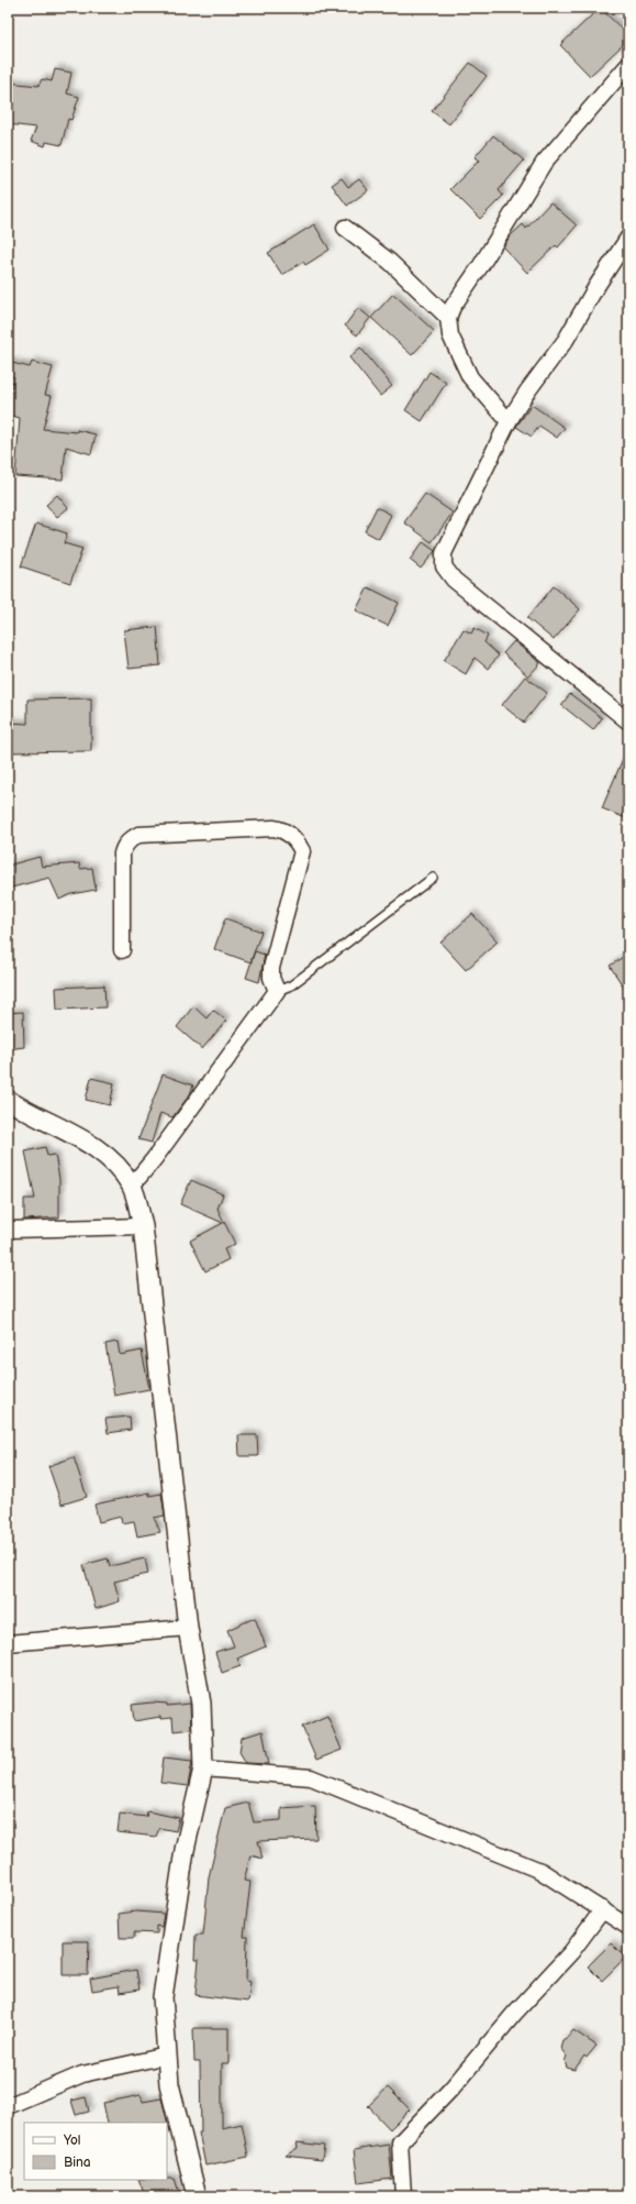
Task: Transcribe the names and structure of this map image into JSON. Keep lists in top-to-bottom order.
{
  "legend": ["Yol", "Bina"]
}
